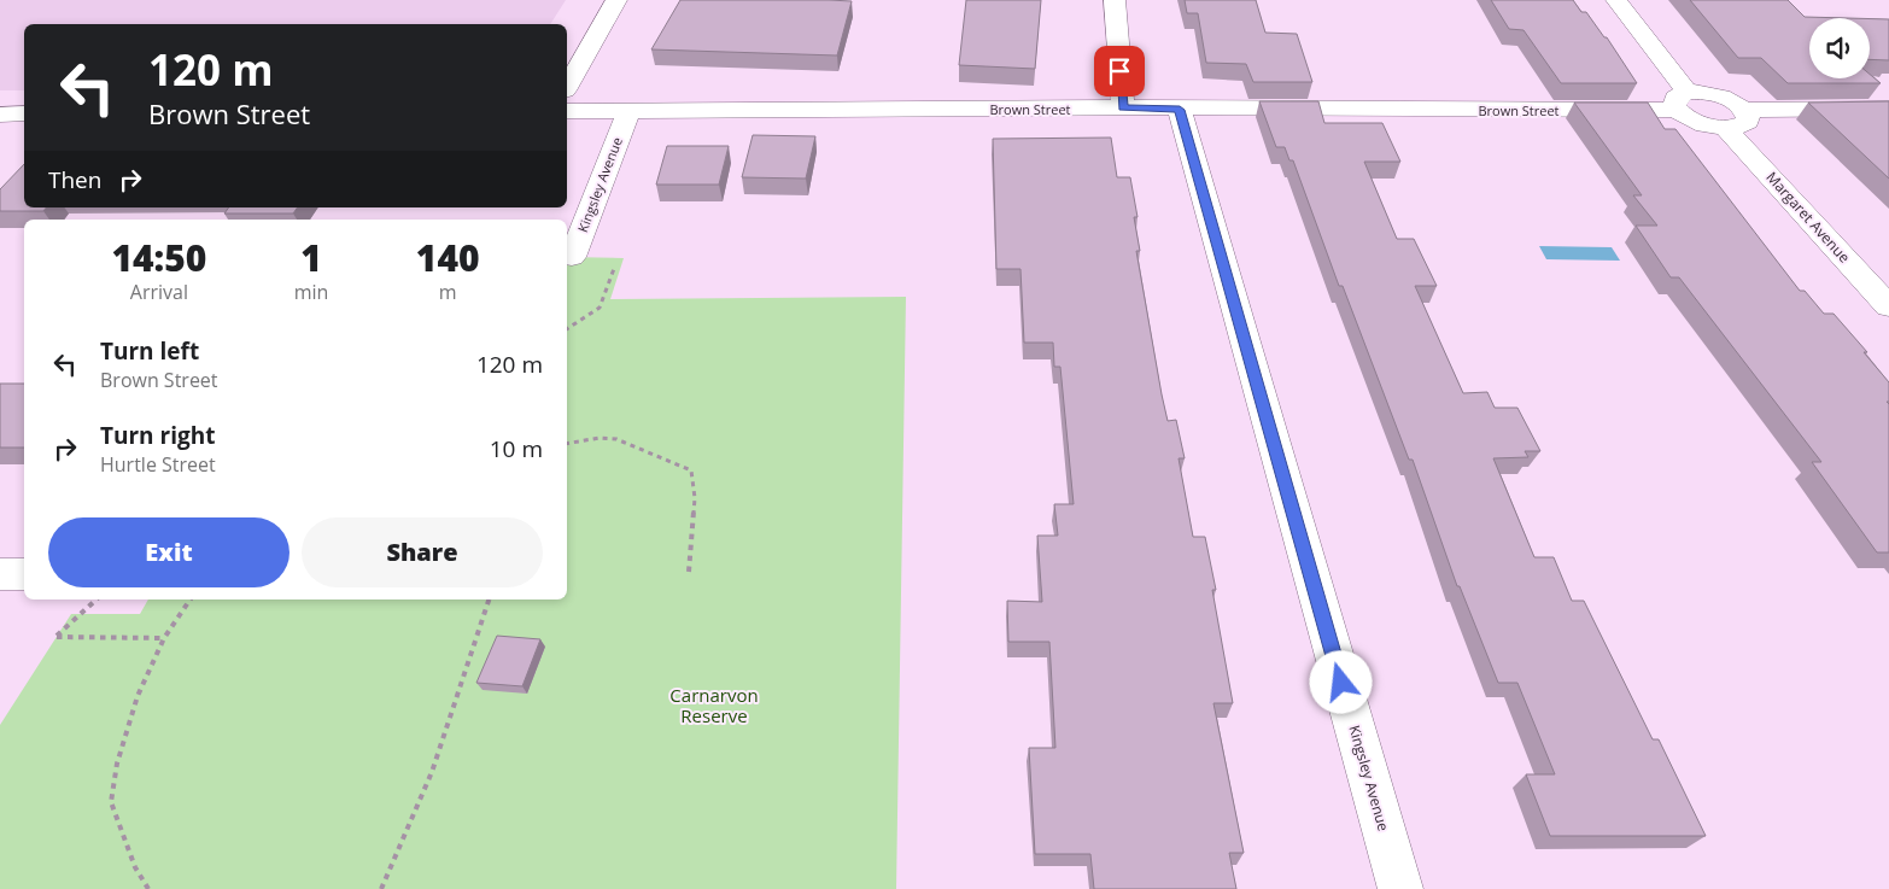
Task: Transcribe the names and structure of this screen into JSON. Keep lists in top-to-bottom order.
{
  "streets": {
    "street": ["Brown Street", "Kingsley Avenue", "Margaret Avenue"]
  },
  "crossings": [
    ["Brown Street", "Kingsley Avenue"]
  ],
  "parks": ["Carnarvon Reserve"],
  "page": {
    "turn": ["120 m", "Brown Street"],
    "then": "Then",
    "eta": [
      "14:50",
      "Arrival",
      "1",
      "min",
      "140",
      "m"
    ],
    "list": [
      {
        "name": "Turn left",
        "note": "Brown Street",
        "value": "120 m"
      },
      {
        "name": "Turn right",
        "note": "Hurtle Street",
        "value": "10 m"
      }
    ],
    "buttons": ["Exit", "Share"]
  }
}
